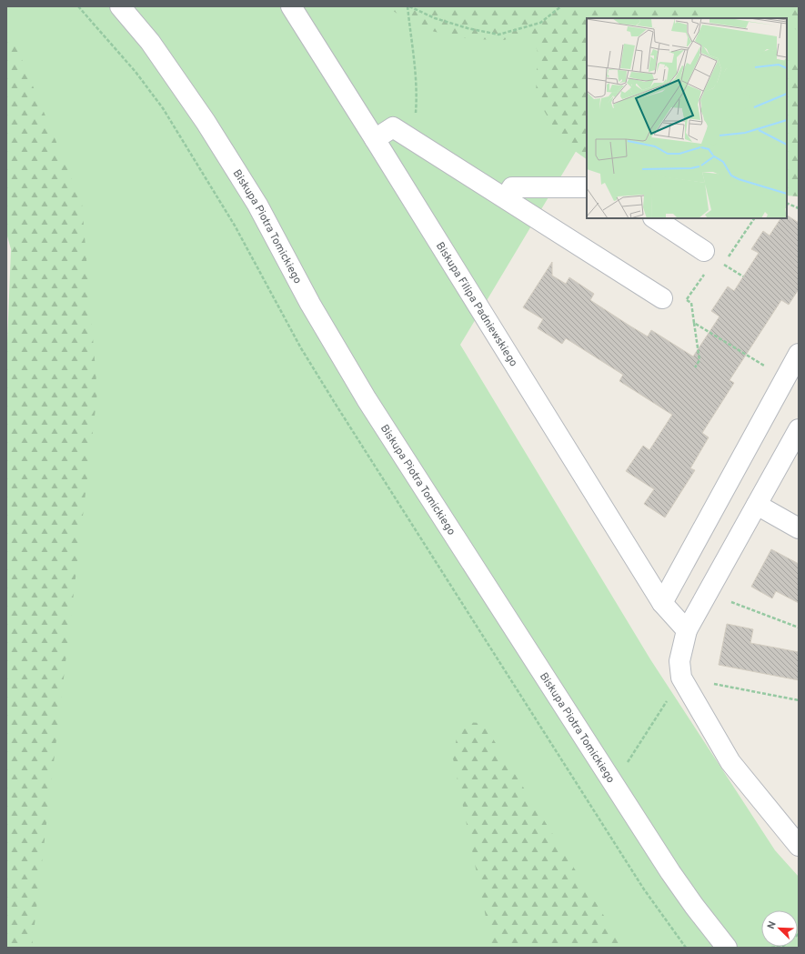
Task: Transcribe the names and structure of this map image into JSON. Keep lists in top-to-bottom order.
{
  "streets": {
    "street": ["Biskupa Piotra Tomickiego", "Biskupa Filipa Padniewskiego"]
  },
  "north": "top left"
}
